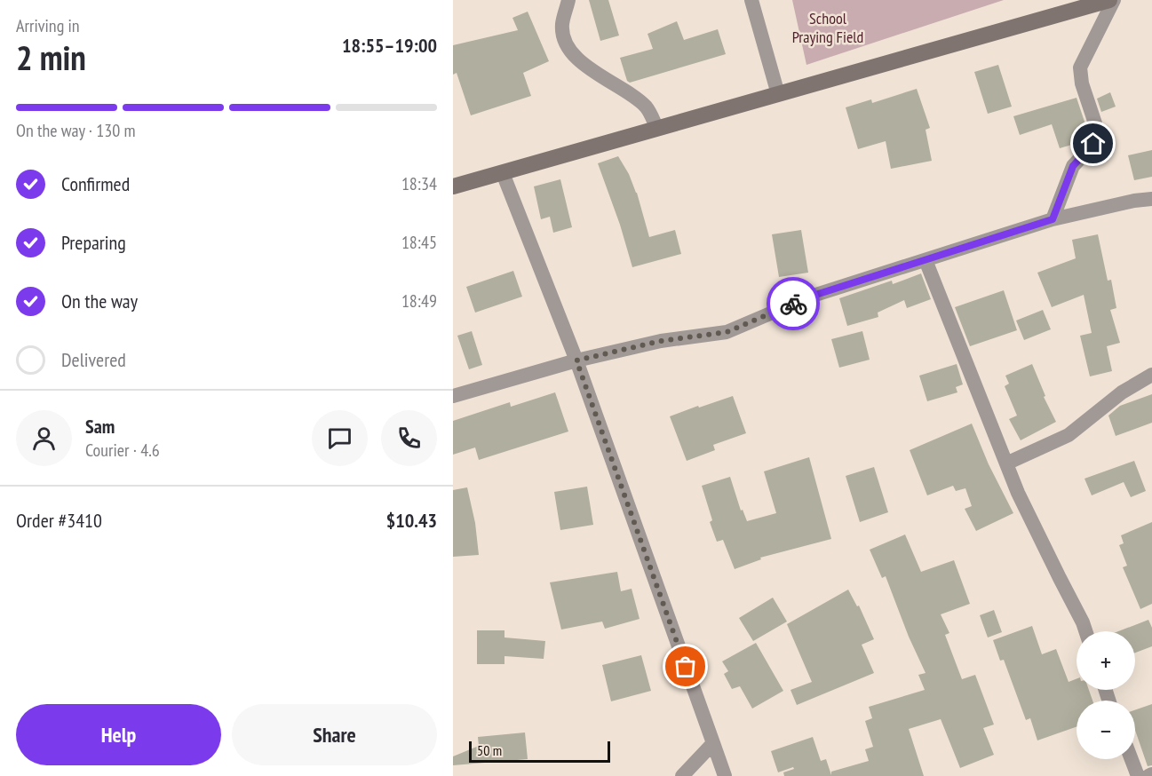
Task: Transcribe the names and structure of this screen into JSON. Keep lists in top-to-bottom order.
{
  "parks": ["School Praying Field"],
  "scale_bar": "50 m",
  "page": {
    "heading": ["2 min", "Arriving in", "18:55–19:00"],
    "panel": [
      "Sam",
      "Courier · 4.6",
      "Order #3410",
      "$10.43"
    ],
    "bar": "On the way · 130 m",
    "list": [
      ["Confirmed", "18:34"],
      ["Preparing", "18:45"],
      ["On the way", "18:49"],
      "Delivered"
    ],
    "map_buttons": ["+", "−"],
    "buttons": ["Help", "Share"],
    "scale": "50 m"
  }
}
